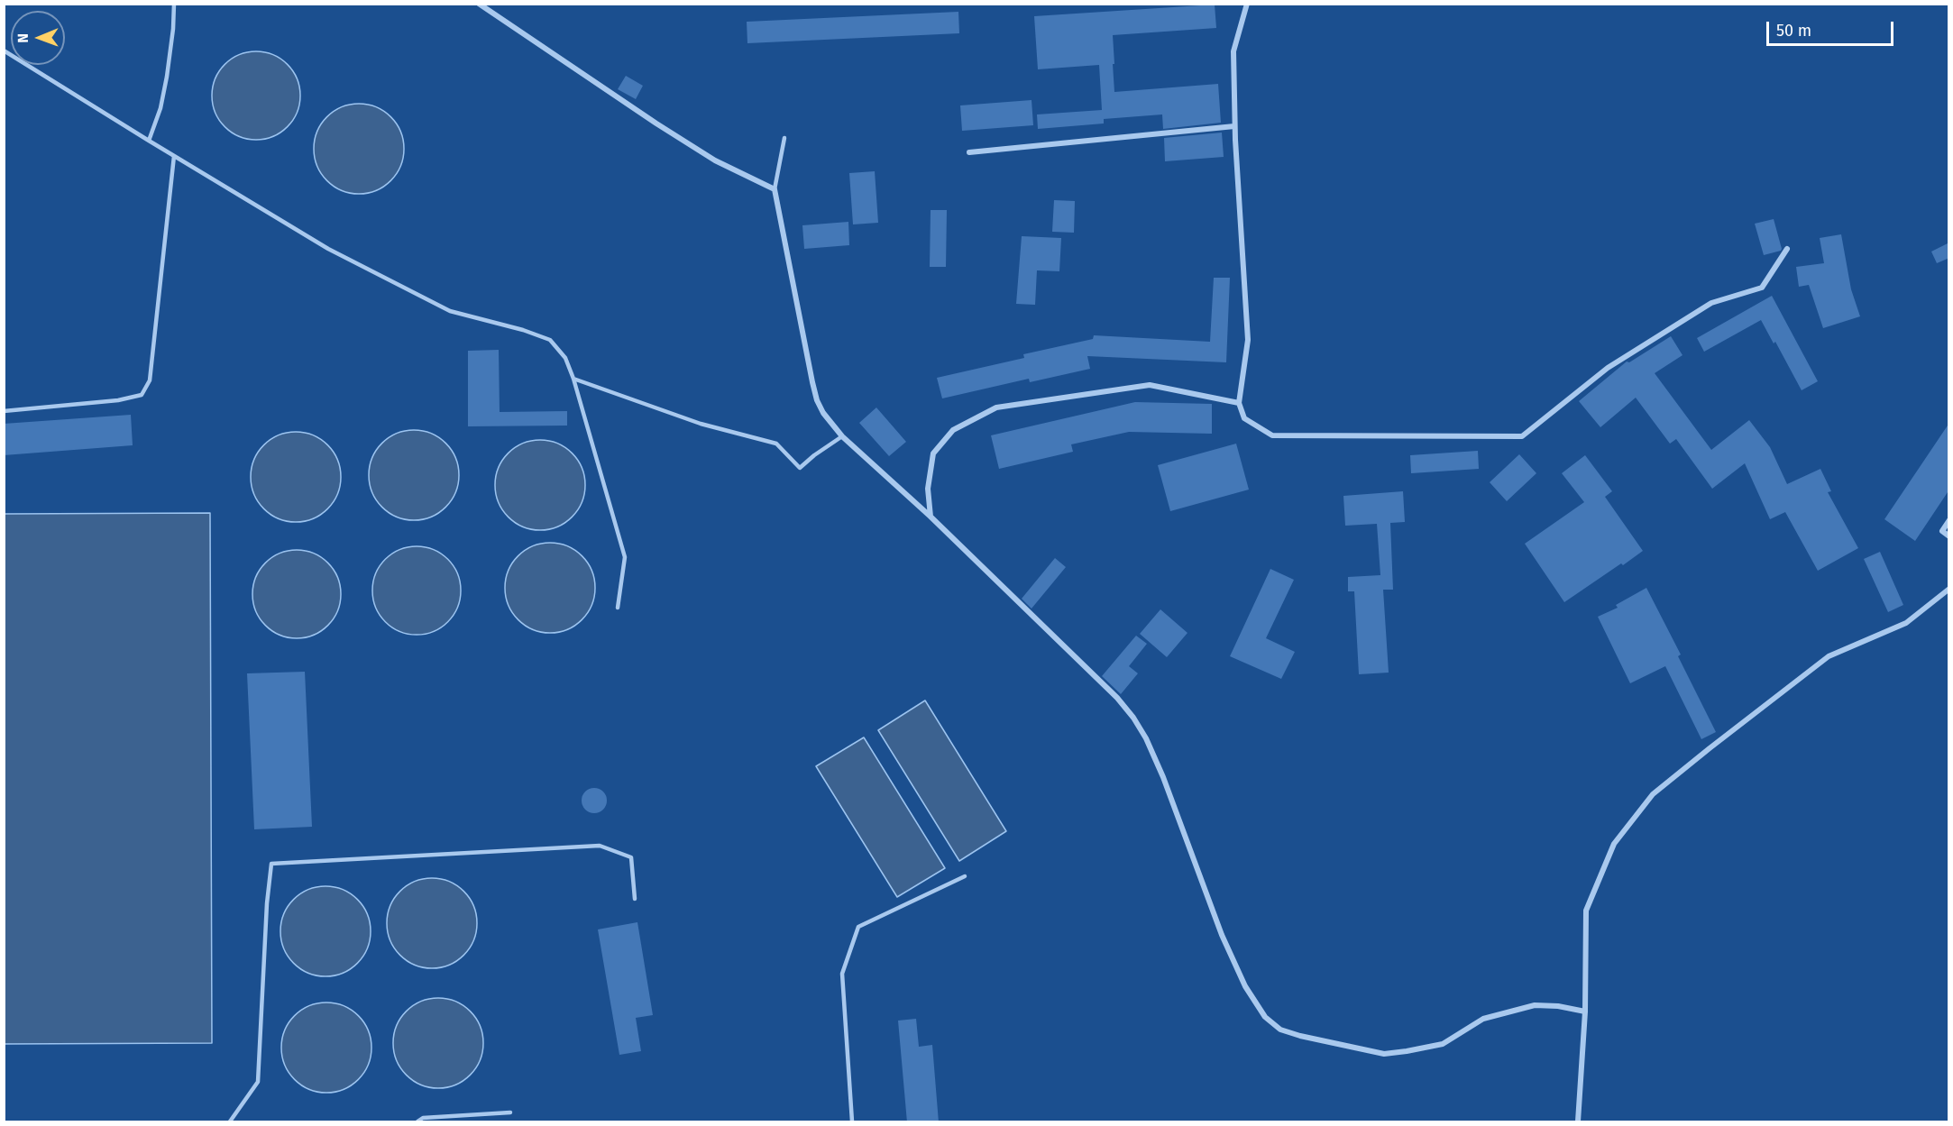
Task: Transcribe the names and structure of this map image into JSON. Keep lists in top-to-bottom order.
{
  "scale_bar": "50 m",
  "north": "left"
}
